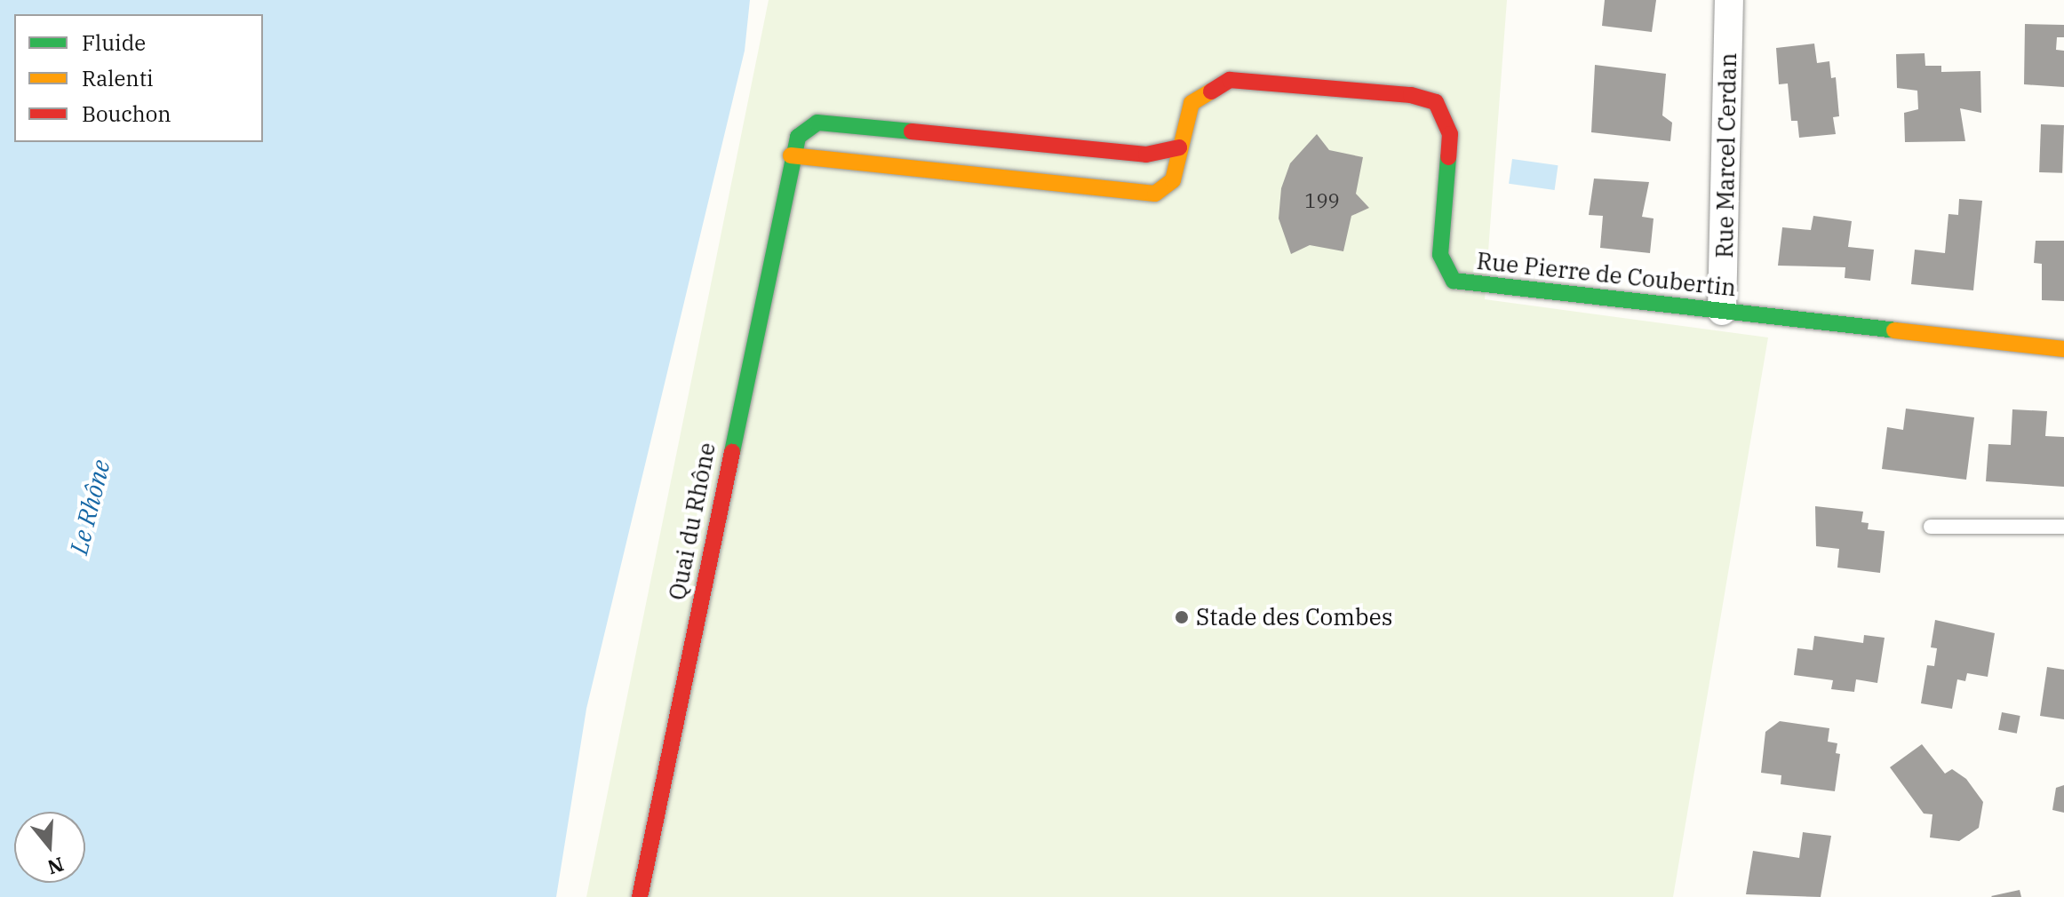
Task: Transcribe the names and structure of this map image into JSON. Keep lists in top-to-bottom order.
{
  "streets": {
    "street": ["Rue Marcel Cerdan", "Rue Pierre de Coubertin", "Quai du Rhône"]
  },
  "crossings": [
    ["Rue Marcel Cerdan", "Rue Pierre de Coubertin"]
  ],
  "water": ["Le Rhône"],
  "places": ["Stade des Combes"],
  "house_numbers": ["199"],
  "legend": ["Fluide", "Ralenti", "Bouchon"],
  "north": "bottom"
}
